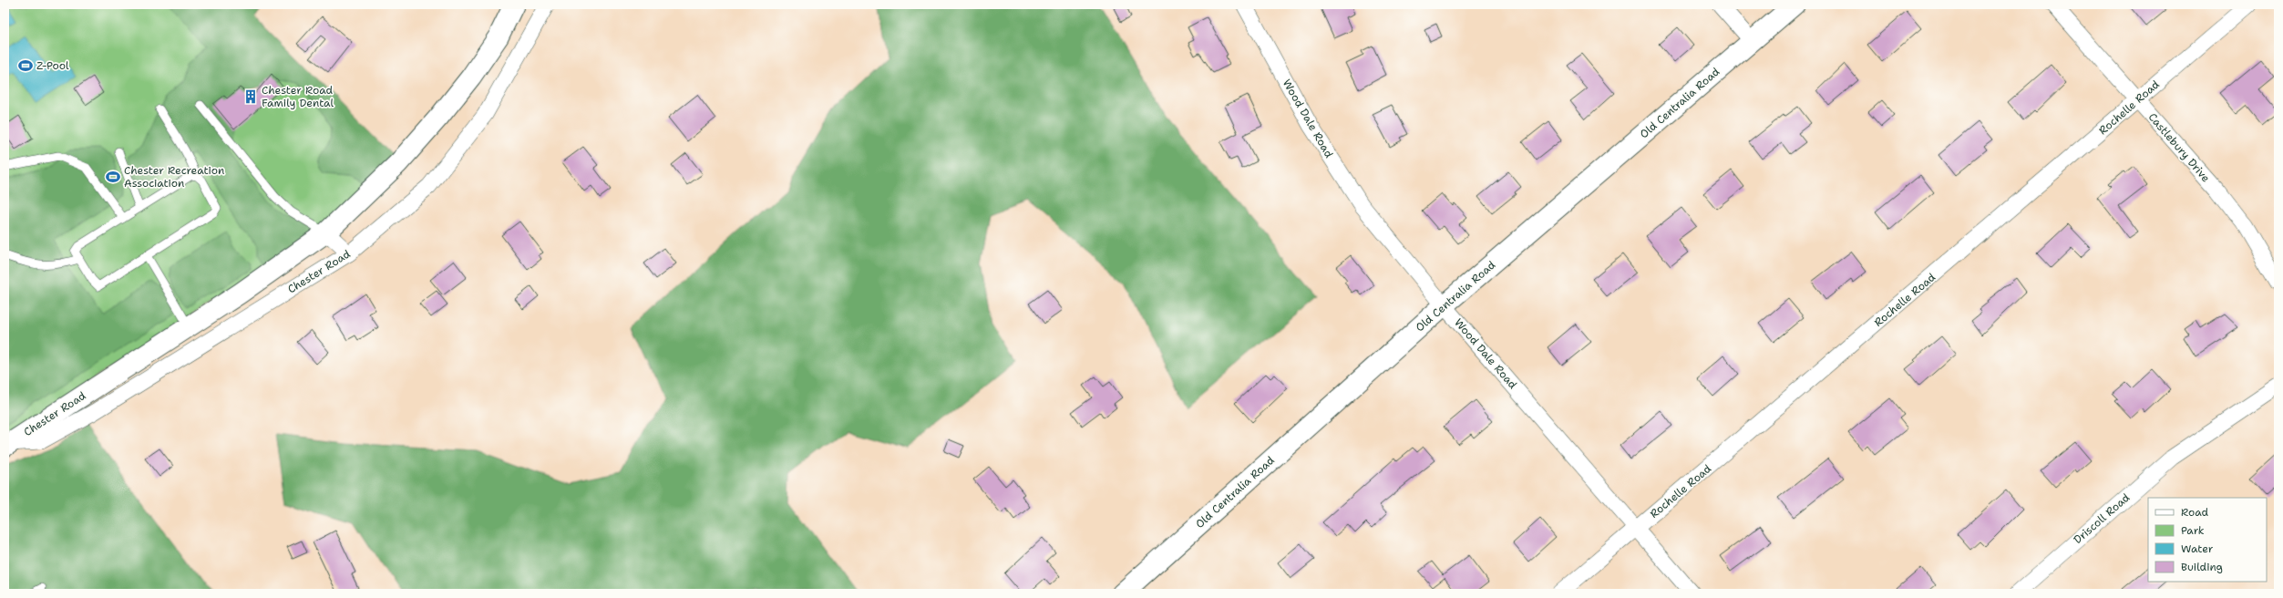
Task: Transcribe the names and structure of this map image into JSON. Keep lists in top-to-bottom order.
{
  "streets": {
    "street": [
      "Old Centralia Road",
      "Rochelle Road",
      "Wood Dale Road",
      "Castlebury Drive",
      "Chester Road",
      "Driscoll Road"
    ]
  },
  "crossings": [
    ["Old Centralia Road", "Wood Dale Road"],
    ["Rochelle Road", "Wood Dale Road"],
    ["Rochelle Road", "Castlebury Drive"]
  ],
  "places": {
    "sports": ["Z-Pool", "Chester Recreation Association"],
    "building": ["Chester Road Family Dental"]
  },
  "legend": [
    "Road",
    "Park",
    "Water",
    "Building"
  ]
}
